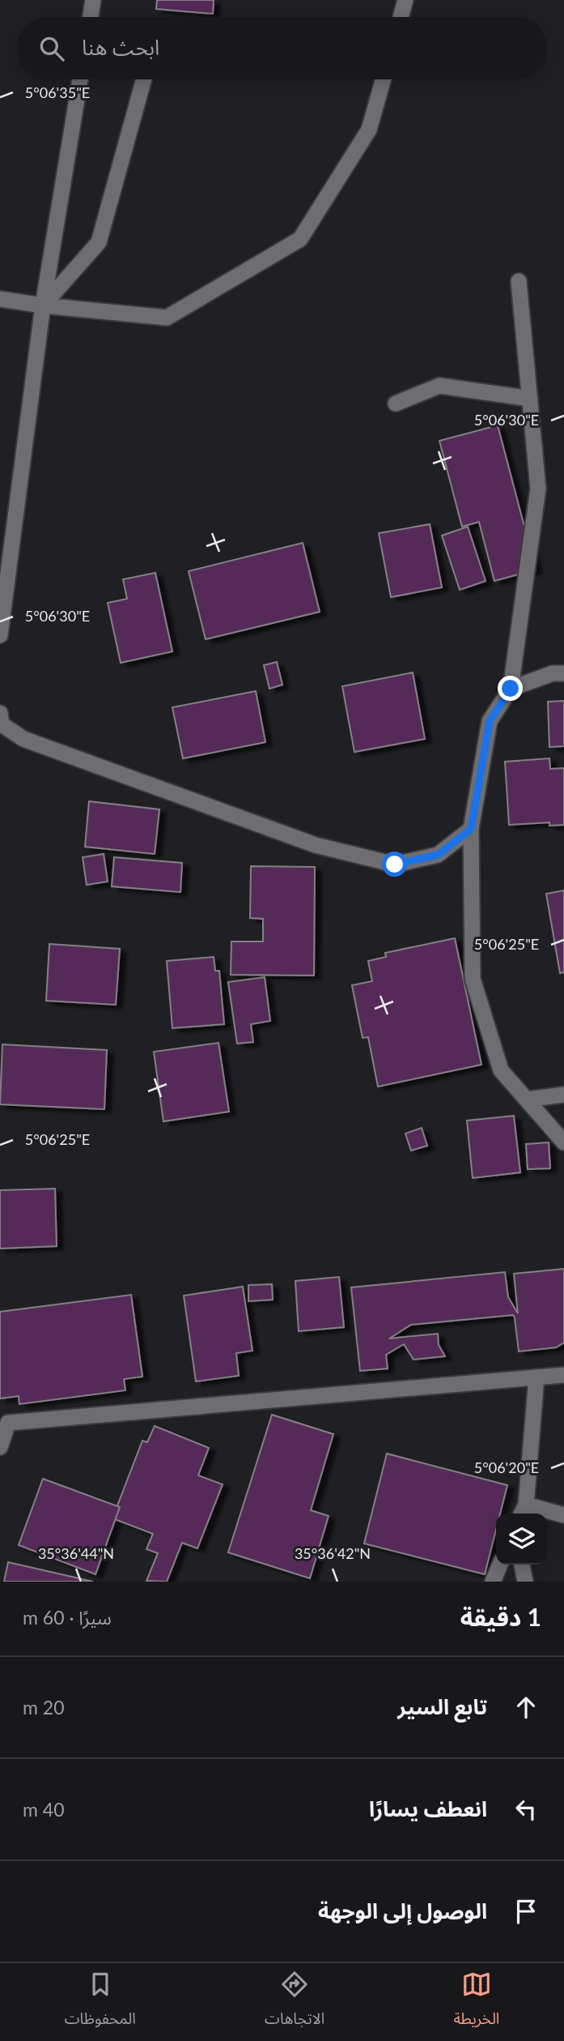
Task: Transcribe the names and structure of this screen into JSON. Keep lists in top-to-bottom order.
{
  "page": {
    "search": "ابحث هنا",
    "heading": ["1 دقيقة", "سيرًا · 60 m"],
    "list": [
      ["تابع السير", "20 m"],
      ["انعطف يسارًا", "40 m"],
      "الوصول إلى الوجهة"
    ],
    "nav": ["الخريطة", "الاتجاهات", "المحفوظات"]
  },
  "coordinates": [
    "5°06'35\"E",
    "5°06'30\"E",
    "5°06'25\"E",
    "5°06'20\"E",
    "35°36'44\"N",
    "35°36'42\"N"
  ]
}
